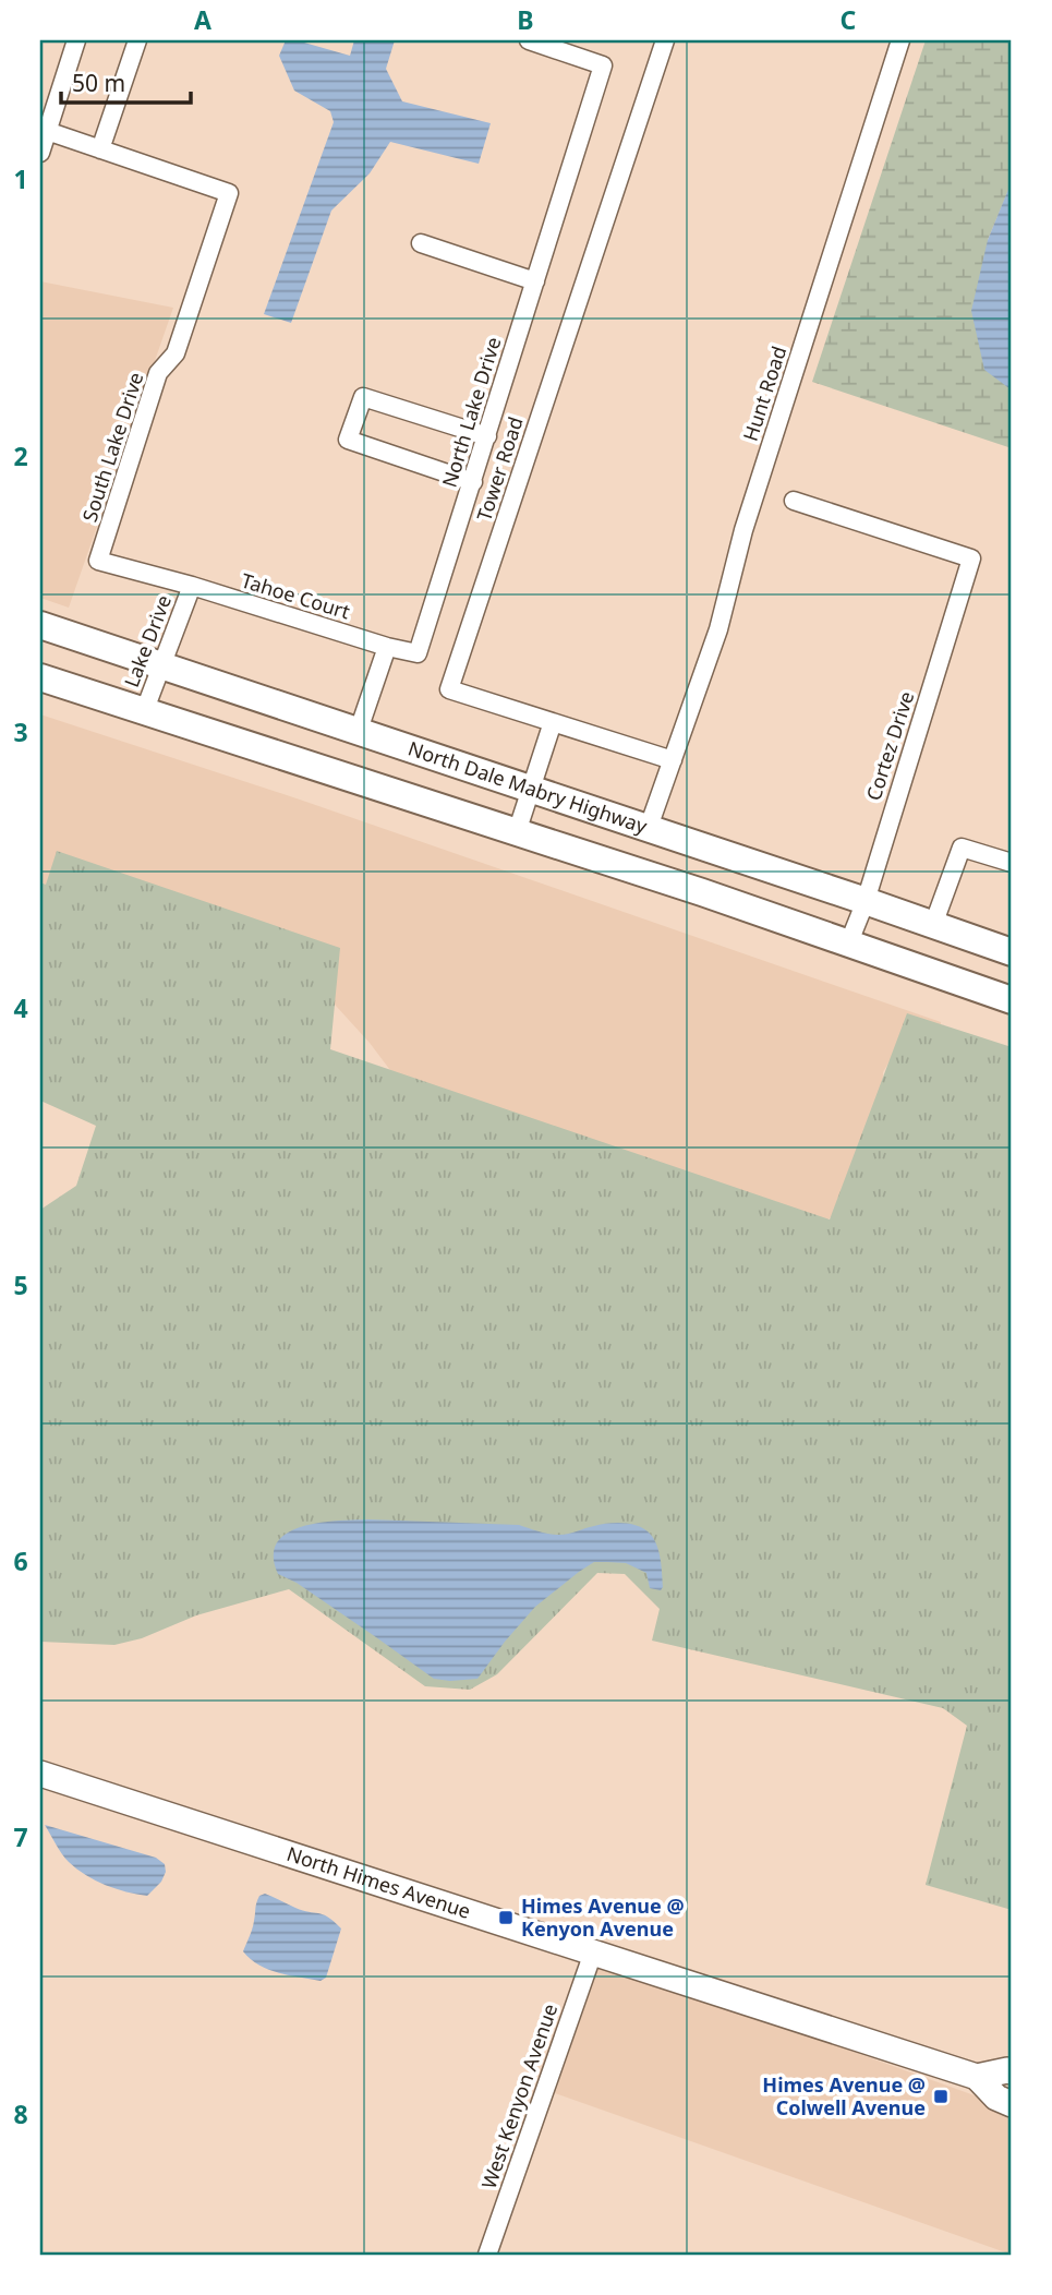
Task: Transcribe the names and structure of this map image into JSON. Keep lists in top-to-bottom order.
{
  "streets": {
    "main road": ["North Dale Mabry Highway"],
    "street": [
      "Hunt Road",
      "North Lake Drive",
      "South Lake Drive",
      "Tower Road",
      "Tahoe Court",
      "Lake Drive",
      "Cortez Drive",
      "North Himes Avenue",
      "West Kenyon Avenue"
    ]
  },
  "crossings": [
    ["Hunt Road", "Tower Road"],
    ["Hunt Road", "North Dale Mabry Highway"],
    ["North Lake Drive", "Tahoe Court"],
    ["South Lake Drive", "Tahoe Court"],
    ["South Lake Drive", "Lake Drive"],
    ["Tahoe Court", "Lake Drive"],
    ["Lake Drive", "North Dale Mabry Highway"],
    ["Cortez Drive", "North Dale Mabry Highway"],
    ["North Himes Avenue", "West Kenyon Avenue"]
  ],
  "places": {
    "transit": ["Himes Avenue @ Kenyon Avenue", "Himes Avenue @ Colwell Avenue"]
  },
  "scale_bar": "50 m",
  "grid": {
    "columns": ["A", "B", "C"],
    "rows": [
      "1",
      "2",
      "3",
      "4",
      "5",
      "6",
      "7",
      "8"
    ]
  }
}
